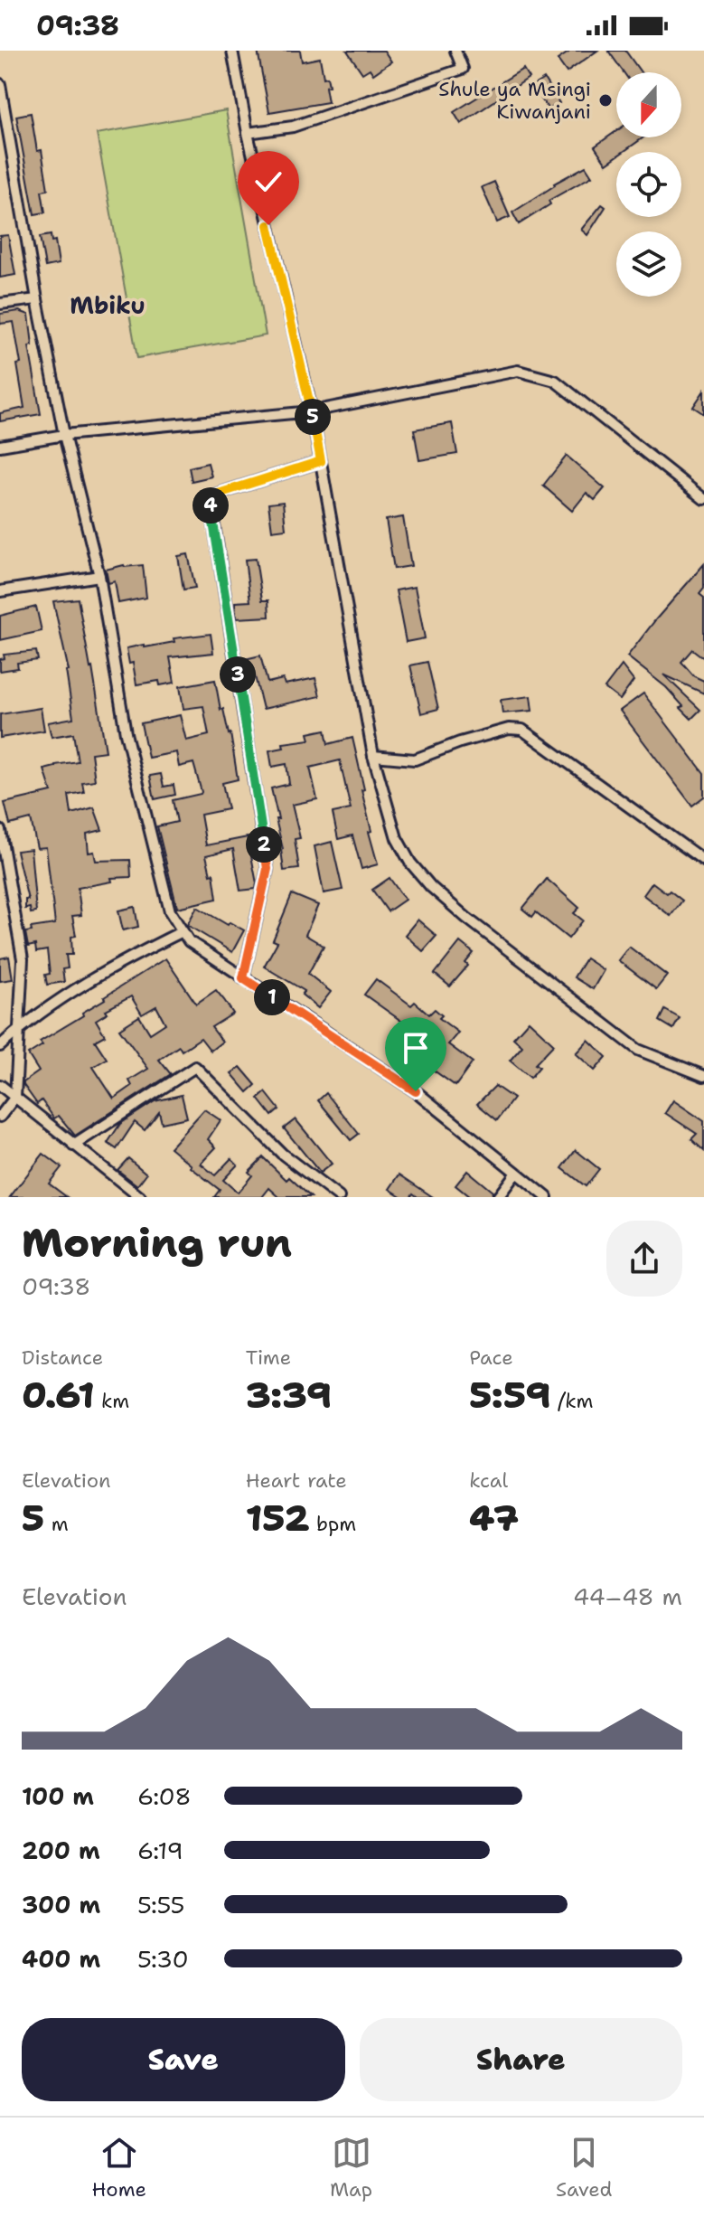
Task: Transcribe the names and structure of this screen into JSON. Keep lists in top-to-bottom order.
{
  "districts": ["Mbiku"],
  "places": ["Shule ya Msingi Kiwanjani"],
  "north": "bottom",
  "page": {
    "status": "09:38",
    "pins": [
      "5",
      "4",
      "3",
      "2",
      "1"
    ],
    "heading": ["Morning run", "09:38"],
    "stats": [
      ["Distance", "0.61 km"],
      ["Time", "3:39"],
      ["Pace", "5:59 /km"],
      ["Elevation", "5 m"],
      ["Heart rate", "152 bpm"],
      ["kcal", "47"]
    ],
    "chart": ["Elevation", "44–48 m"],
    "list": [
      {
        "name": "100 m",
        "note": "6:08"
      },
      {
        "name": "200 m",
        "note": "6:19"
      },
      {
        "name": "300 m",
        "note": "5:55"
      },
      {
        "name": "400 m",
        "note": "5:30"
      }
    ],
    "buttons": ["Save", "Share"],
    "tabs": ["Home", "Map", "Saved"]
  }
}
